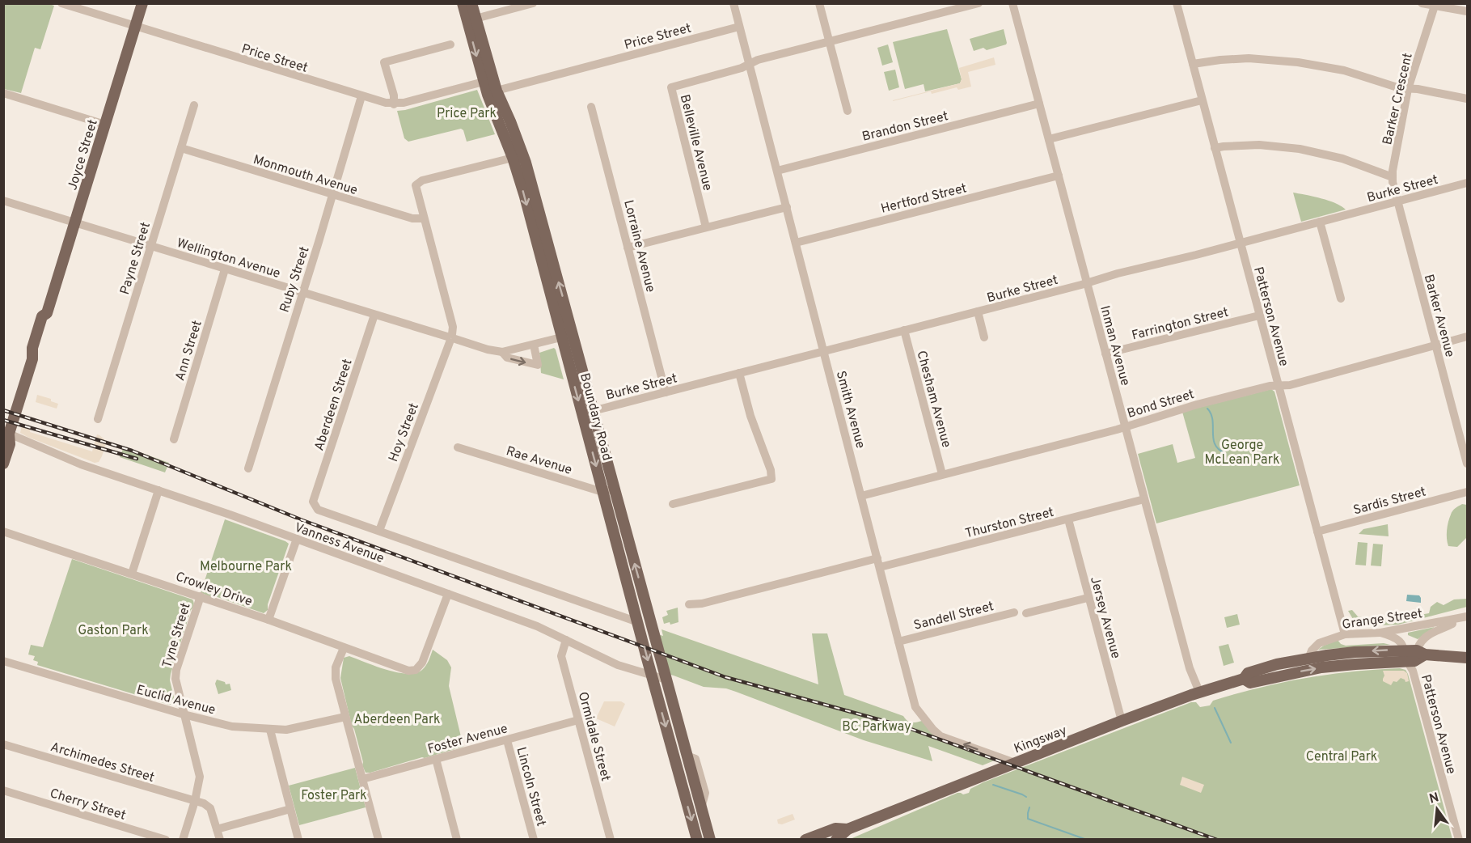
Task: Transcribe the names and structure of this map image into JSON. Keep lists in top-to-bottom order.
{
  "streets": {
    "main road": ["Joyce Street", "Boundary Road", "Kingsway"],
    "street": [
      "Price Street",
      "Barker Crescent",
      "Brandon Street",
      "Belleville Avenue",
      "Monmouth Avenue",
      "Burke Street",
      "Hertford Street",
      "Lorraine Avenue",
      "Wellington Avenue",
      "Payne Street",
      "Ruby Street",
      "Barker Avenue",
      "Patterson Avenue",
      "Farrington Street",
      "Inman Avenue",
      "Ann Street",
      "Chesham Avenue",
      "Bond Street",
      "Aberdeen Street",
      "Smith Avenue",
      "Hoy Street",
      "Rae Avenue",
      "Sardis Street",
      "Thurston Street",
      "Vanness Avenue",
      "Crowley Drive",
      "Sandell Street",
      "Jersey Avenue",
      "Grange Street",
      "Tyne Street",
      "Euclid Avenue",
      "Ormidale Street",
      "Foster Avenue",
      "Archimedes Street",
      "Lincoln Street",
      "Cherry Street"
    ]
  },
  "crossings": [
    ["Price Street", "Joyce Street"],
    ["Price Street", "Ruby Street"],
    ["Price Street", "Smith Avenue"],
    ["Price Street", "Boundary Road"],
    ["Barker Crescent", "Burke Street"],
    ["Barker Crescent", "Barker Avenue"],
    ["Brandon Street", "Inman Avenue"],
    ["Brandon Street", "Smith Avenue"],
    ["Belleville Avenue", "Smith Avenue"],
    ["Joyce Street", "Wellington Avenue"],
    ["Joyce Street", "Vanness Avenue"],
    ["Monmouth Avenue", "Payne Street"],
    ["Monmouth Avenue", "Ruby Street"],
    ["Monmouth Avenue", "Hoy Street"],
    ["Burke Street", "Lorraine Avenue"],
    ["Burke Street", "Barker Avenue"],
    ["Burke Street", "Patterson Avenue"],
    ["Burke Street", "Inman Avenue"],
    ["Burke Street", "Chesham Avenue"],
    ["Burke Street", "Smith Avenue"],
    ["Burke Street", "Boundary Road"],
    ["Hertford Street", "Inman Avenue"],
    ["Hertford Street", "Smith Avenue"],
    ["Wellington Avenue", "Payne Street"],
    ["Wellington Avenue", "Ruby Street"],
    ["Wellington Avenue", "Ann Street"],
    ["Wellington Avenue", "Aberdeen Street"],
    ["Wellington Avenue", "Boundary Road"],
    ["Wellington Avenue", "Hoy Street"],
    ["Barker Avenue", "Bond Street"],
    ["Patterson Avenue", "Farrington Street"],
    ["Patterson Avenue", "Bond Street"],
    ["Patterson Avenue", "Sardis Street"],
    ["Patterson Avenue", "Grange Street"],
    ["Patterson Avenue", "Kingsway"],
    ["Farrington Street", "Inman Avenue"],
    ["Inman Avenue", "Bond Street"],
    ["Inman Avenue", "Thurston Street"],
    ["Inman Avenue", "Kingsway"],
    ["Chesham Avenue", "Bond Street"],
    ["Bond Street", "Smith Avenue"],
    ["Aberdeen Street", "Vanness Avenue"],
    ["Smith Avenue", "Thurston Street"],
    ["Smith Avenue", "Sandell Street"],
    ["Smith Avenue", "Kingsway"],
    ["Boundary Road", "Hoy Street"],
    ["Boundary Road", "Rae Avenue"],
    ["Boundary Road", "Vanness Avenue"],
    ["Hoy Street", "Vanness Avenue"],
    ["Thurston Street", "Jersey Avenue"],
    ["Vanness Avenue", "Crowley Drive"],
    ["Vanness Avenue", "Ormidale Street"],
    ["Crowley Drive", "Tyne Street"],
    ["Jersey Avenue", "Kingsway"],
    ["Grange Street", "Kingsway"],
    ["Tyne Street", "Euclid Avenue"],
    ["Tyne Street", "Archimedes Street"],
    ["Ormidale Street", "Foster Avenue"],
    ["Foster Avenue", "Lincoln Street"]
  ],
  "parks": [
    "Price Park",
    "George McLean Park",
    "Melbourne Park",
    "Gaston Park",
    "Aberdeen Park",
    "BC Parkway",
    "Central Park",
    "Foster Park"
  ],
  "north": "top"
}
